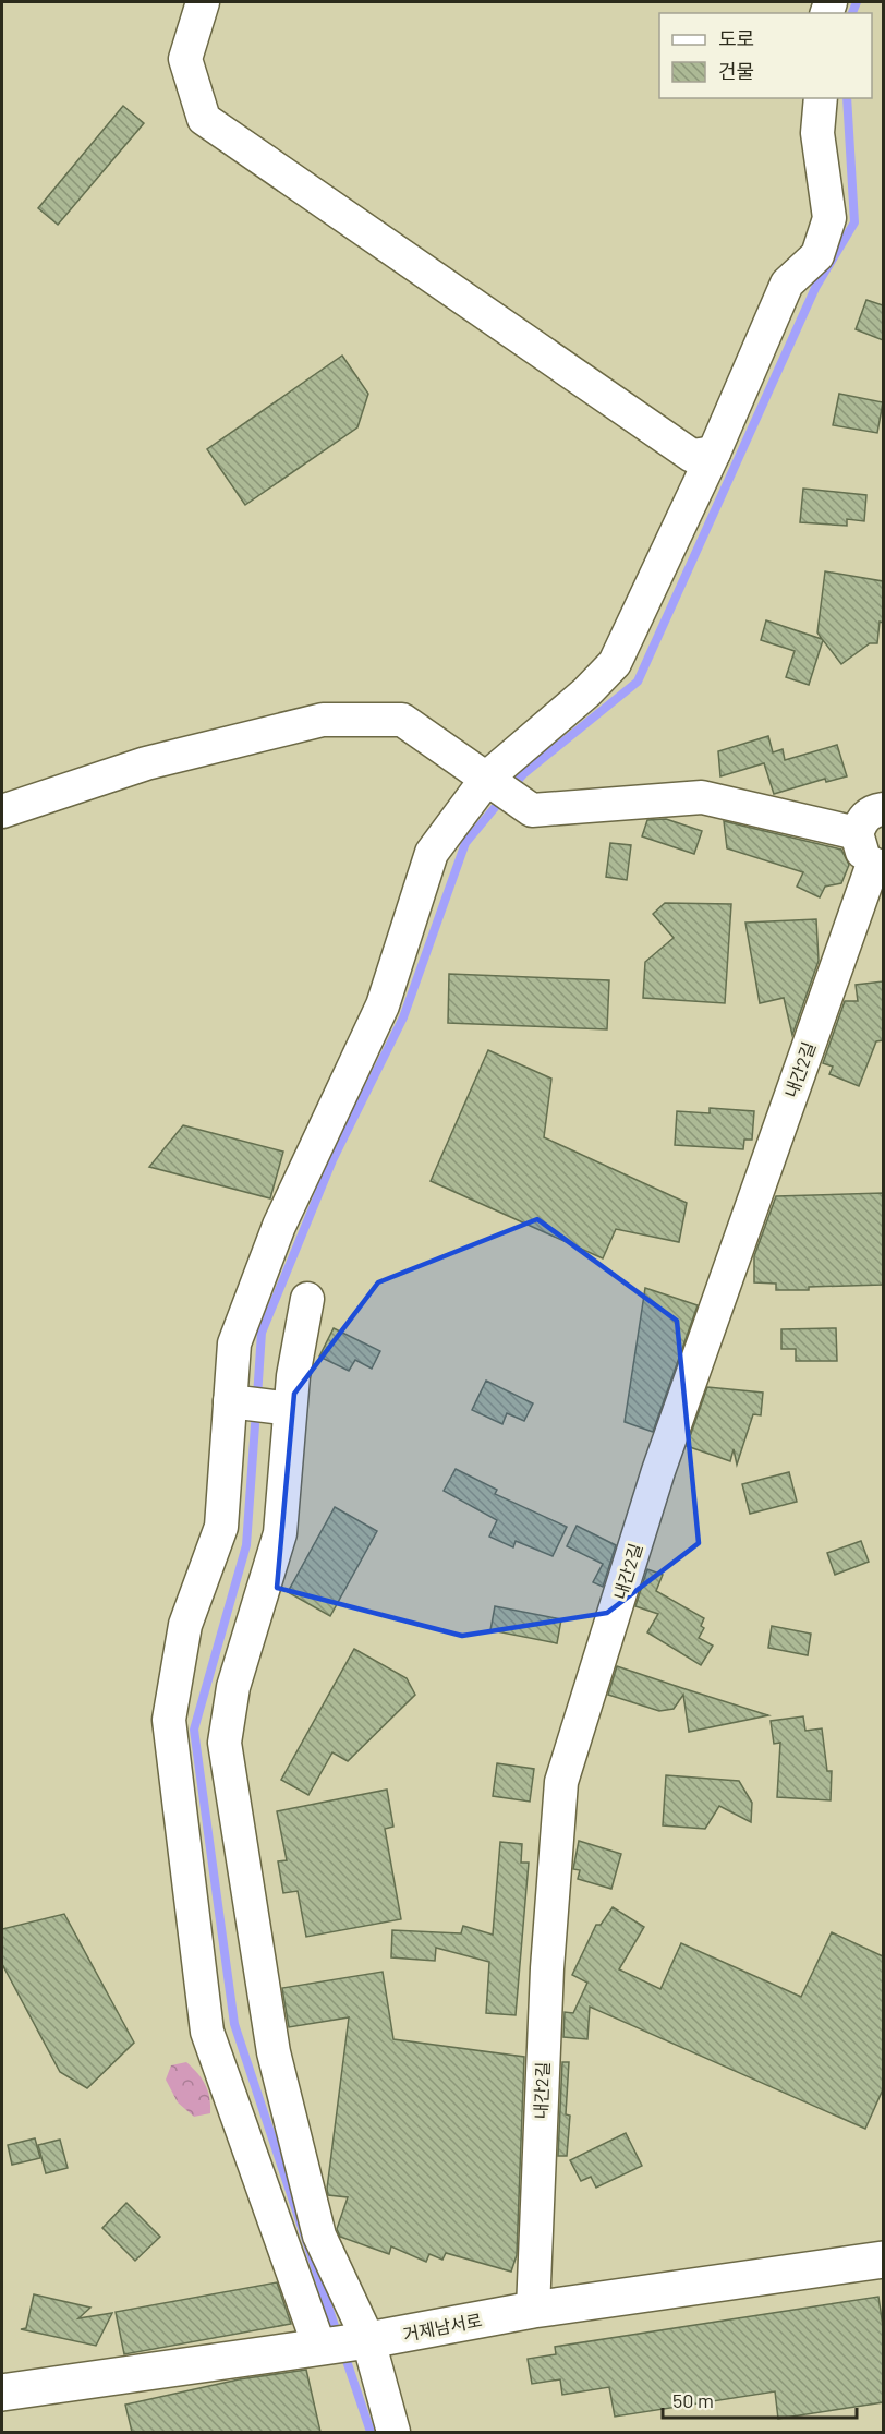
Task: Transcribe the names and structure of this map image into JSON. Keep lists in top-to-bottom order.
{
  "streets": {
    "main road": ["거제남서로"],
    "lane": ["내간2길"]
  },
  "crossings": [
    ["내간2길", "거제남서로"]
  ],
  "legend": ["도로", "건물"],
  "scale_bar": "50 m"
}
